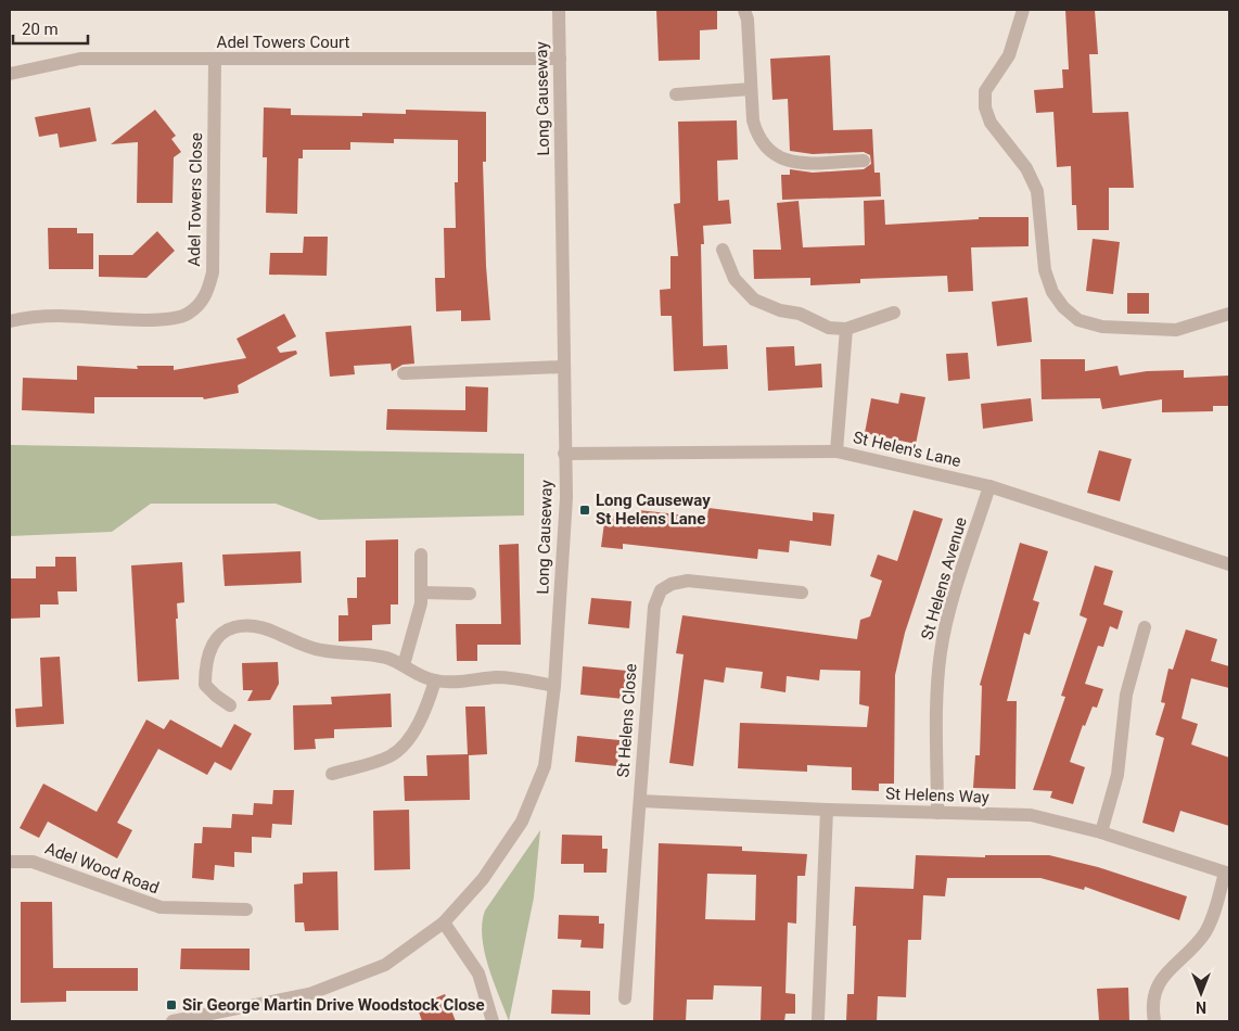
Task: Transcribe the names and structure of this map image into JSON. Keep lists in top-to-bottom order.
{
  "streets": {
    "street": [
      "Adel Towers Court",
      "Long Causeway",
      "Adel Towers Close",
      "St Helen's Lane",
      "St Helens Avenue",
      "St Helens Close",
      "St Helens Way",
      "Adel Wood Road"
    ]
  },
  "crossings": [
    ["Adel Towers Court", "Long Causeway"],
    ["Adel Towers Court", "Adel Towers Close"],
    ["Long Causeway", "St Helen's Lane"],
    ["St Helen's Lane", "St Helens Avenue"],
    ["St Helens Avenue", "St Helens Way"],
    ["St Helens Close", "St Helens Way"]
  ],
  "places": {
    "transit": ["Long Causeway St Helens Lane", "Sir George Martin Drive Woodstock Close"]
  },
  "scale_bar": "20 m",
  "north": "bottom"
}
